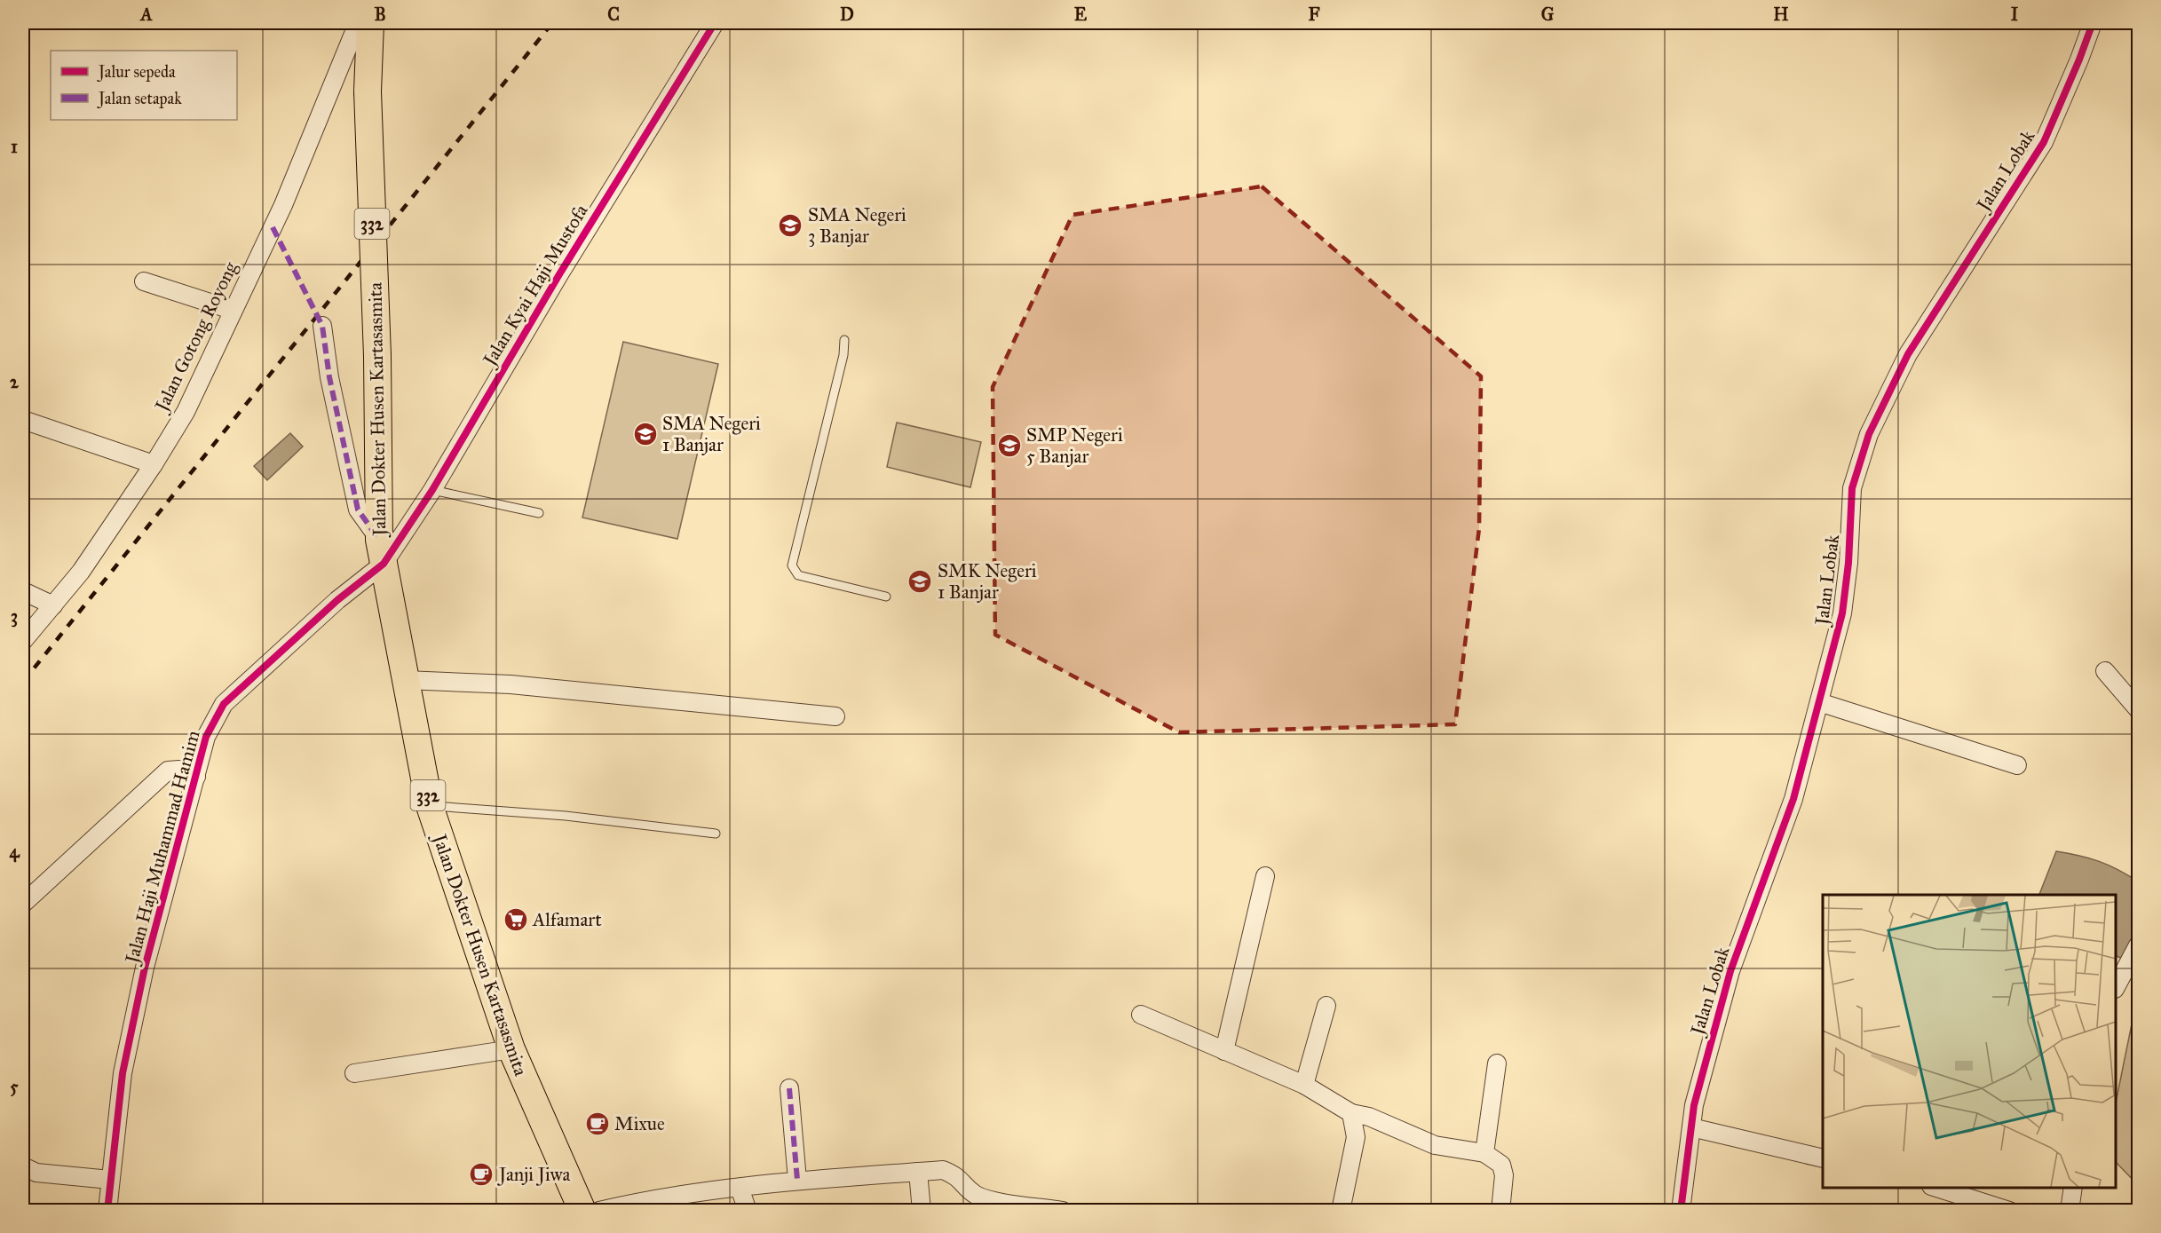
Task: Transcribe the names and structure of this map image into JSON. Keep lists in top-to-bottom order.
{
  "streets": {
    "main road": ["332", "Jalan Dokter Husen Kartasasmita"],
    "street": [
      "Jalan Lobak",
      "Jalan Kyai Haji Mustofa",
      "Jalan Gotong Royong",
      "Jalan Haji Muhammad Hamim"
    ]
  },
  "crossings": [
    ["Jalan Kyai Haji Mustofa", "Jalan Dokter Husen Kartasasmita"],
    ["Jalan Kyai Haji Mustofa", "Jalan Haji Muhammad Hamim"],
    ["Jalan Dokter Husen Kartasasmita", "Jalan Haji Muhammad Hamim"]
  ],
  "places": {
    "school or university": [
      "SMA Negeri 3 Banjar",
      "SMA Negeri 1 Banjar",
      "SMP Negeri 5 Banjar",
      "SMK Negeri 1 Banjar"
    ],
    "supermarket": ["Alfamart"],
    "cafe": ["Mixue", "Janji Jiwa"]
  },
  "legend": ["Jalur sepeda", "Jalan setapak"],
  "grid": {
    "columns": [
      "A",
      "B",
      "C",
      "D",
      "E",
      "F",
      "G",
      "H",
      "I"
    ],
    "rows": [
      "1",
      "2",
      "3",
      "4",
      "5"
    ]
  }
}
